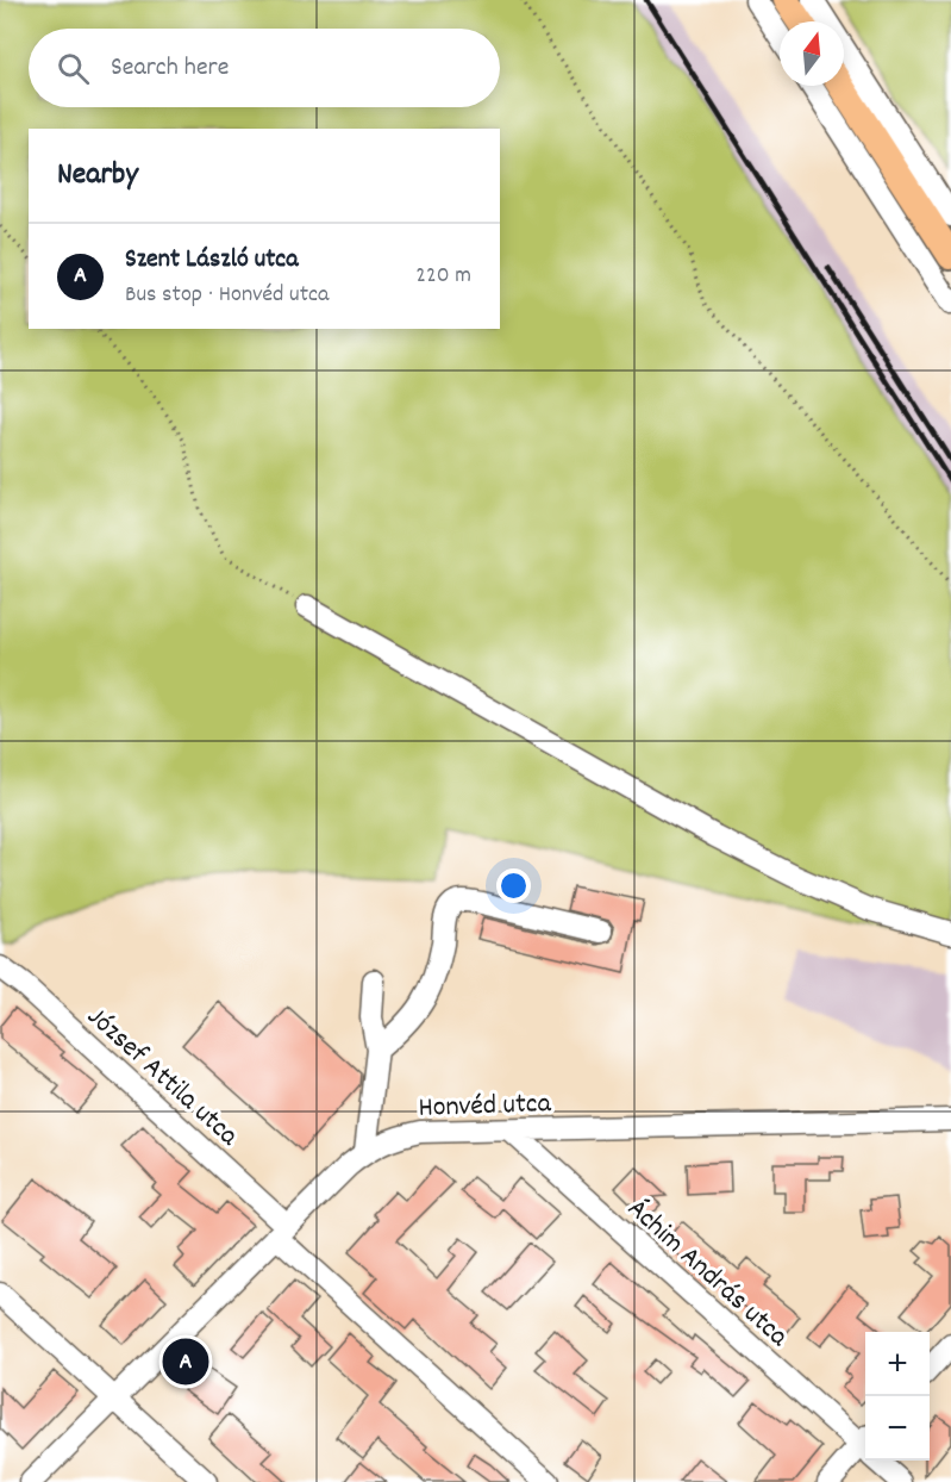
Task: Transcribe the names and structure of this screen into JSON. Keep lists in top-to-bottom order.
{
  "streets": {
    "street": ["József Attila utca", "Honvéd utca", "Áchim András utca"]
  },
  "crossings": [
    ["József Attila utca", "Honvéd utca"],
    ["Honvéd utca", "Áchim András utca"]
  ],
  "north": "top",
  "page": {
    "search": "Search here",
    "heading": "Nearby",
    "list": [
      {
        "mark": "A",
        "name": "Szent László utca",
        "note": "Bus stop · Honvéd utca",
        "value": "220 m"
      }
    ],
    "map_buttons": ["+", "−"],
    "pins": "A"
  }
}
